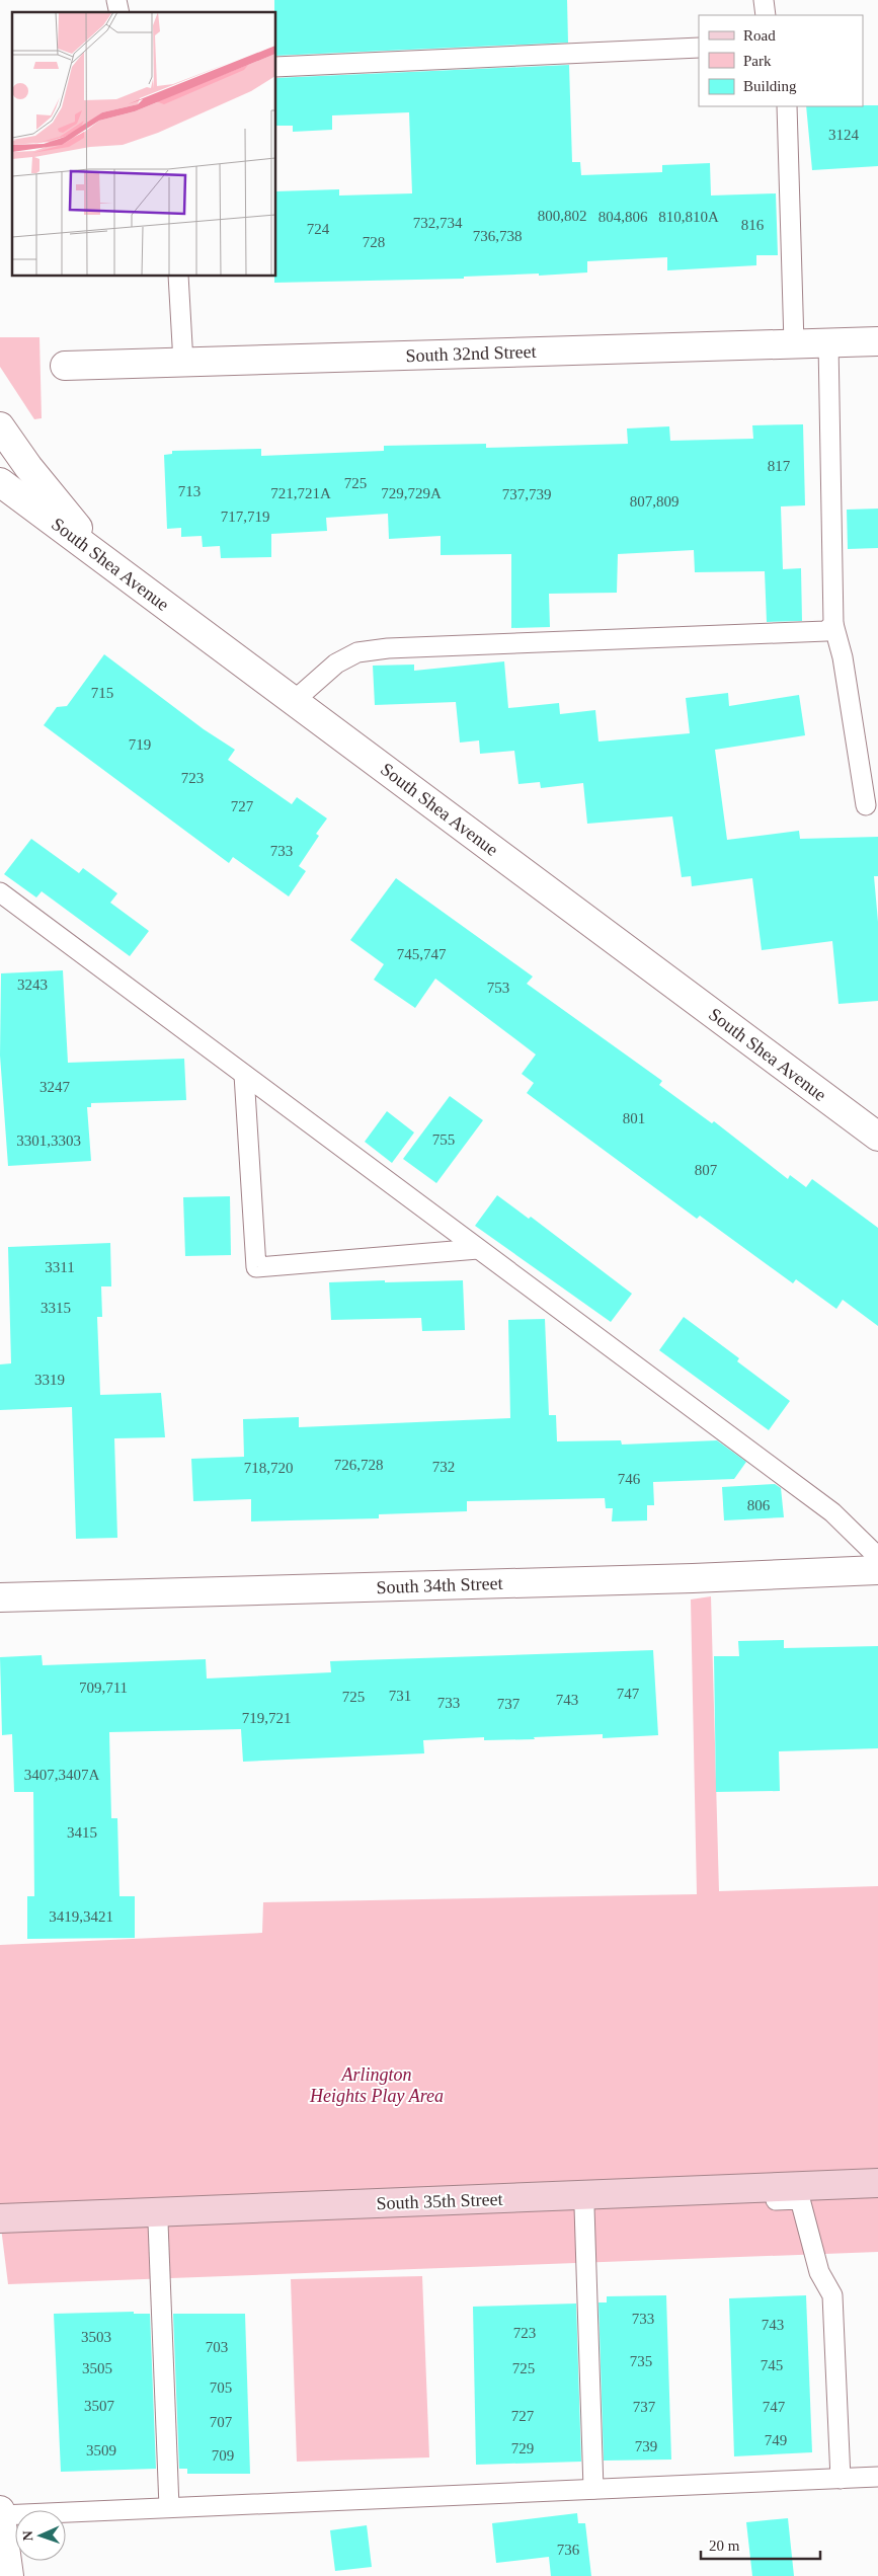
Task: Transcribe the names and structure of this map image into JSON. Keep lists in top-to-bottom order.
{
  "streets": {
    "main road": ["South 35th Street"],
    "street": ["South 32nd Street", "South Shea Avenue", "South 34th Street"]
  },
  "parks": ["Arlington Heights Play Area"],
  "house_numbers": [
    "3124",
    "800,802",
    "804,806",
    "810,810A",
    "732,734",
    "816",
    "724",
    "736,738",
    "728",
    "817",
    "725",
    "713",
    "721,721A",
    "729,729A",
    "737,739",
    "807,809",
    "717,719",
    "715",
    "719",
    "723",
    "727",
    "733",
    "745,747",
    "3243",
    "753",
    "3247",
    "801",
    "755",
    "3301,3303",
    "807",
    "3311",
    "3315",
    "3319",
    "726,728",
    "732",
    "718,720",
    "746",
    "806",
    "709,711",
    "747",
    "731",
    "725",
    "743",
    "733",
    "737",
    "719,721",
    "3407,3407A",
    "3415",
    "3419,3421",
    "733",
    "743",
    "723",
    "3503",
    "703",
    "735",
    "745",
    "3505",
    "725",
    "705",
    "3507",
    "737",
    "747",
    "727",
    "707",
    "749",
    "739",
    "729",
    "3509",
    "709",
    "736"
  ],
  "legend": ["Road", "Park", "Building"],
  "scale_bar": "20 m",
  "north": "left"
}
